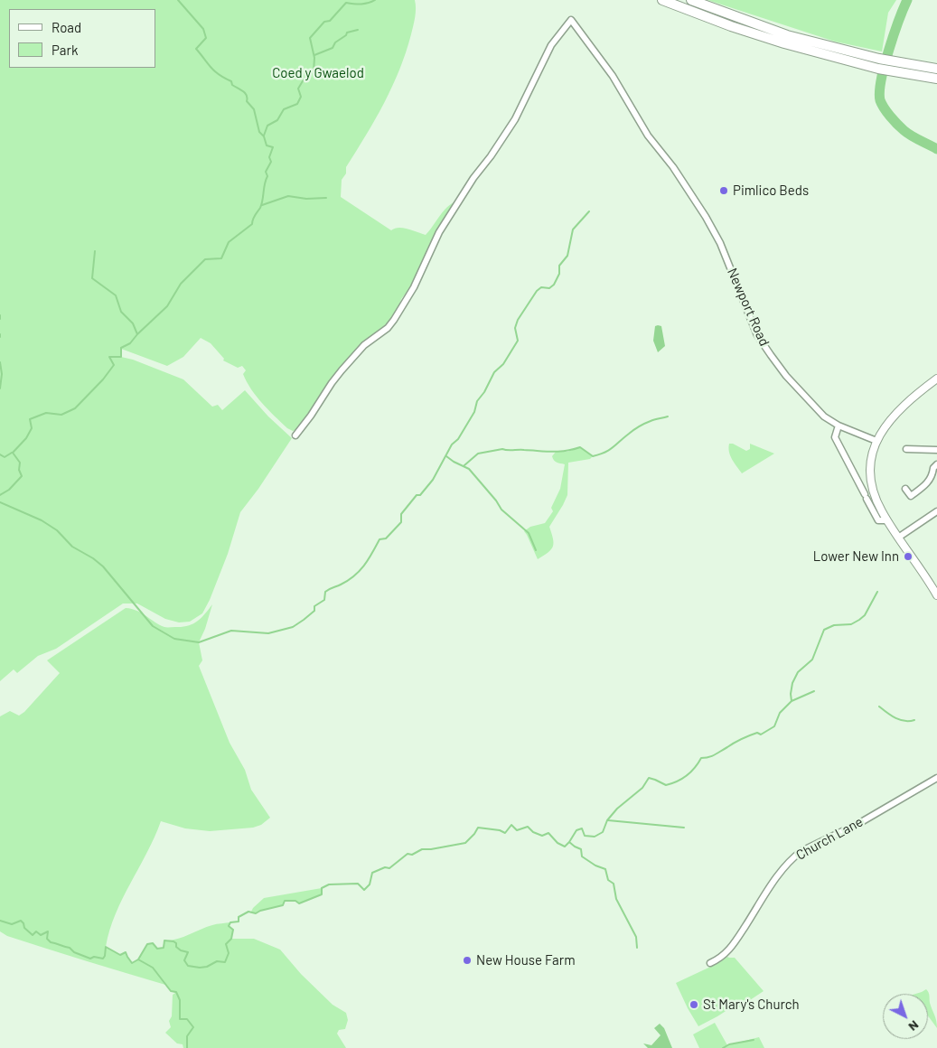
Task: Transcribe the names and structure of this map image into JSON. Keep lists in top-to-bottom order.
{
  "streets": {
    "street": ["Newport Road", "Church Lane"]
  },
  "parks": ["Coed y Gwaelod"],
  "places": [
    "Pimlico Beds",
    "Lower New Inn",
    "New House Farm",
    "St Mary's Church"
  ],
  "legend": ["Road", "Park"],
  "north": "bottom right"
}
